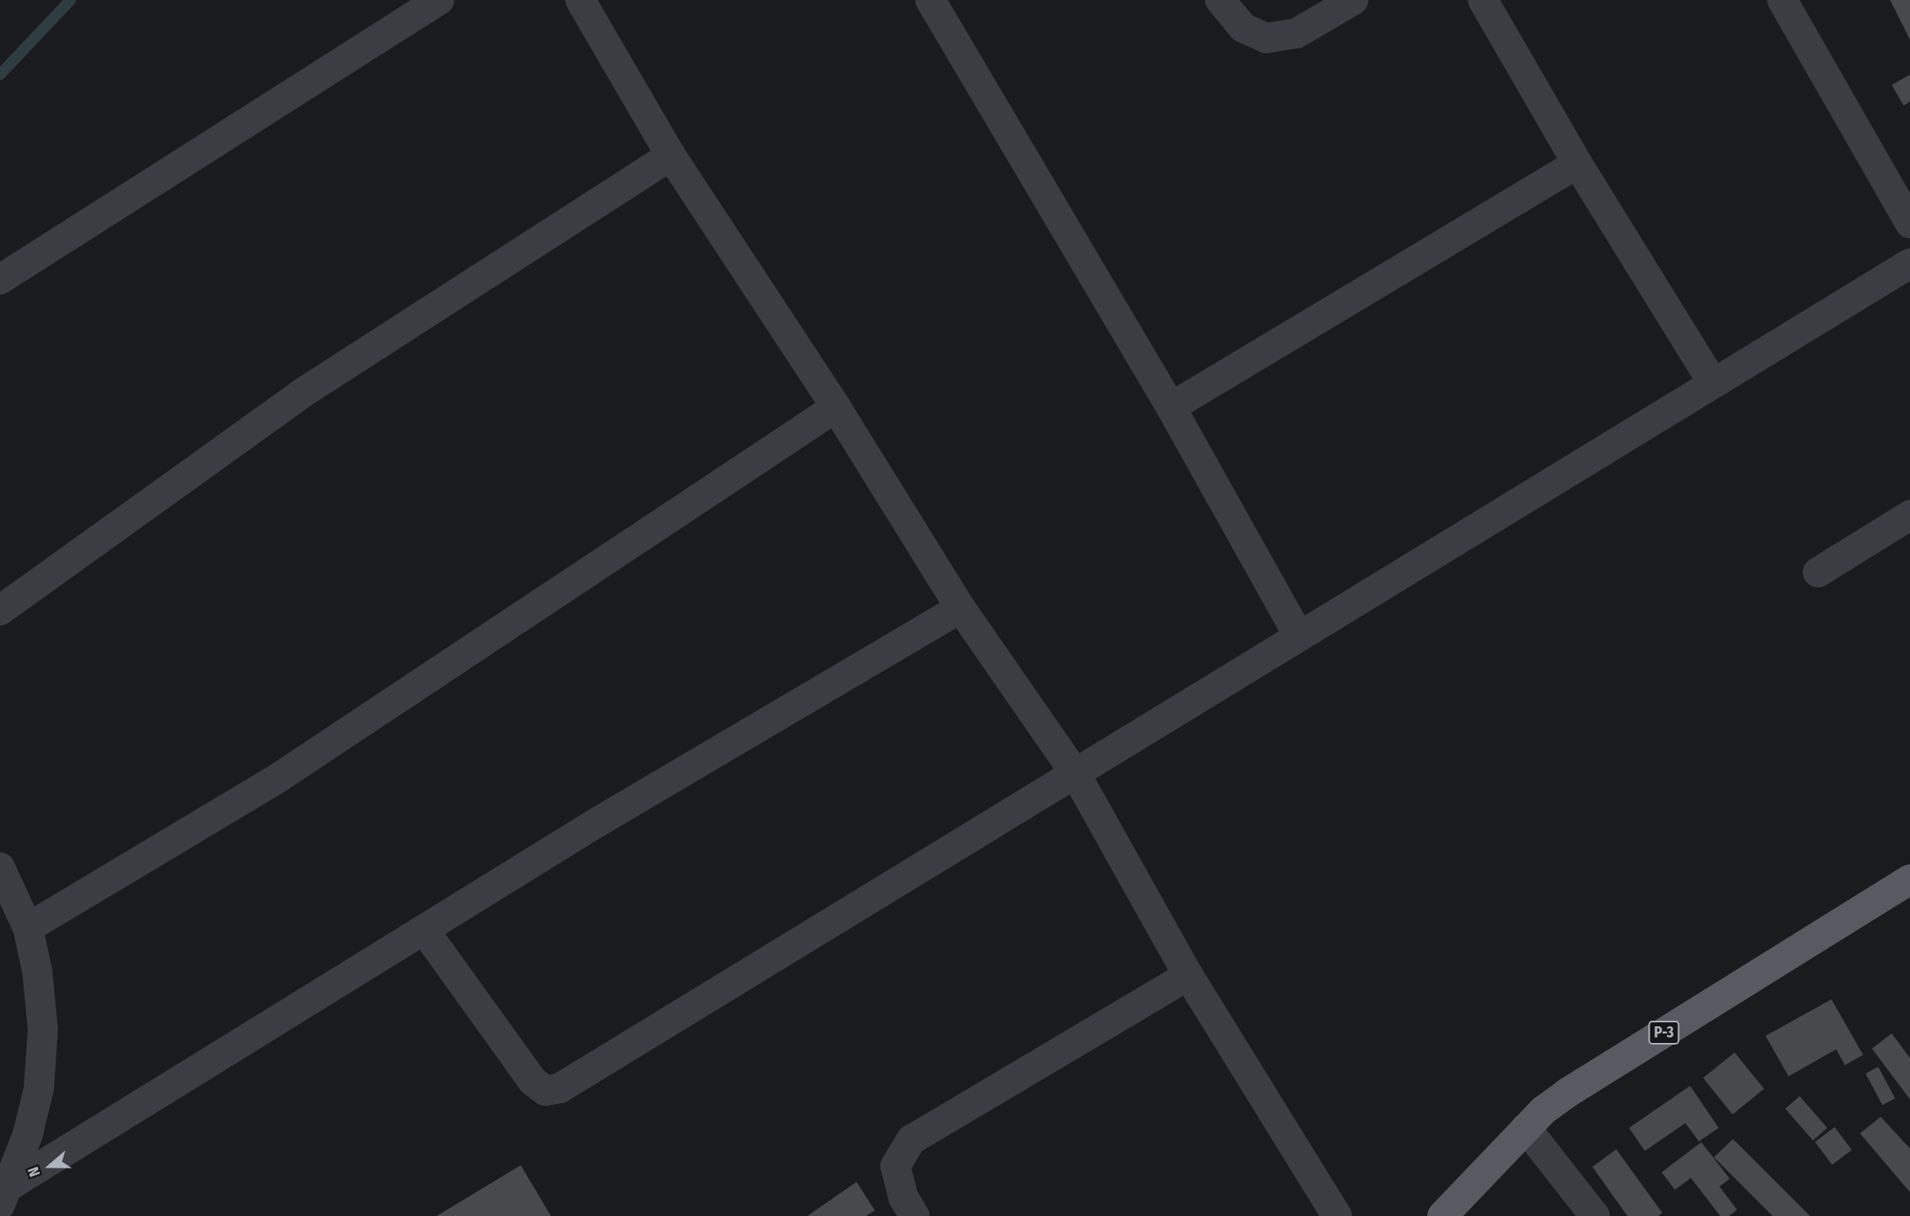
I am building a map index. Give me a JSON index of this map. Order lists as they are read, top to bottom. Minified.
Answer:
{"streets":{"main road":["P-3"]},"north":"left"}
